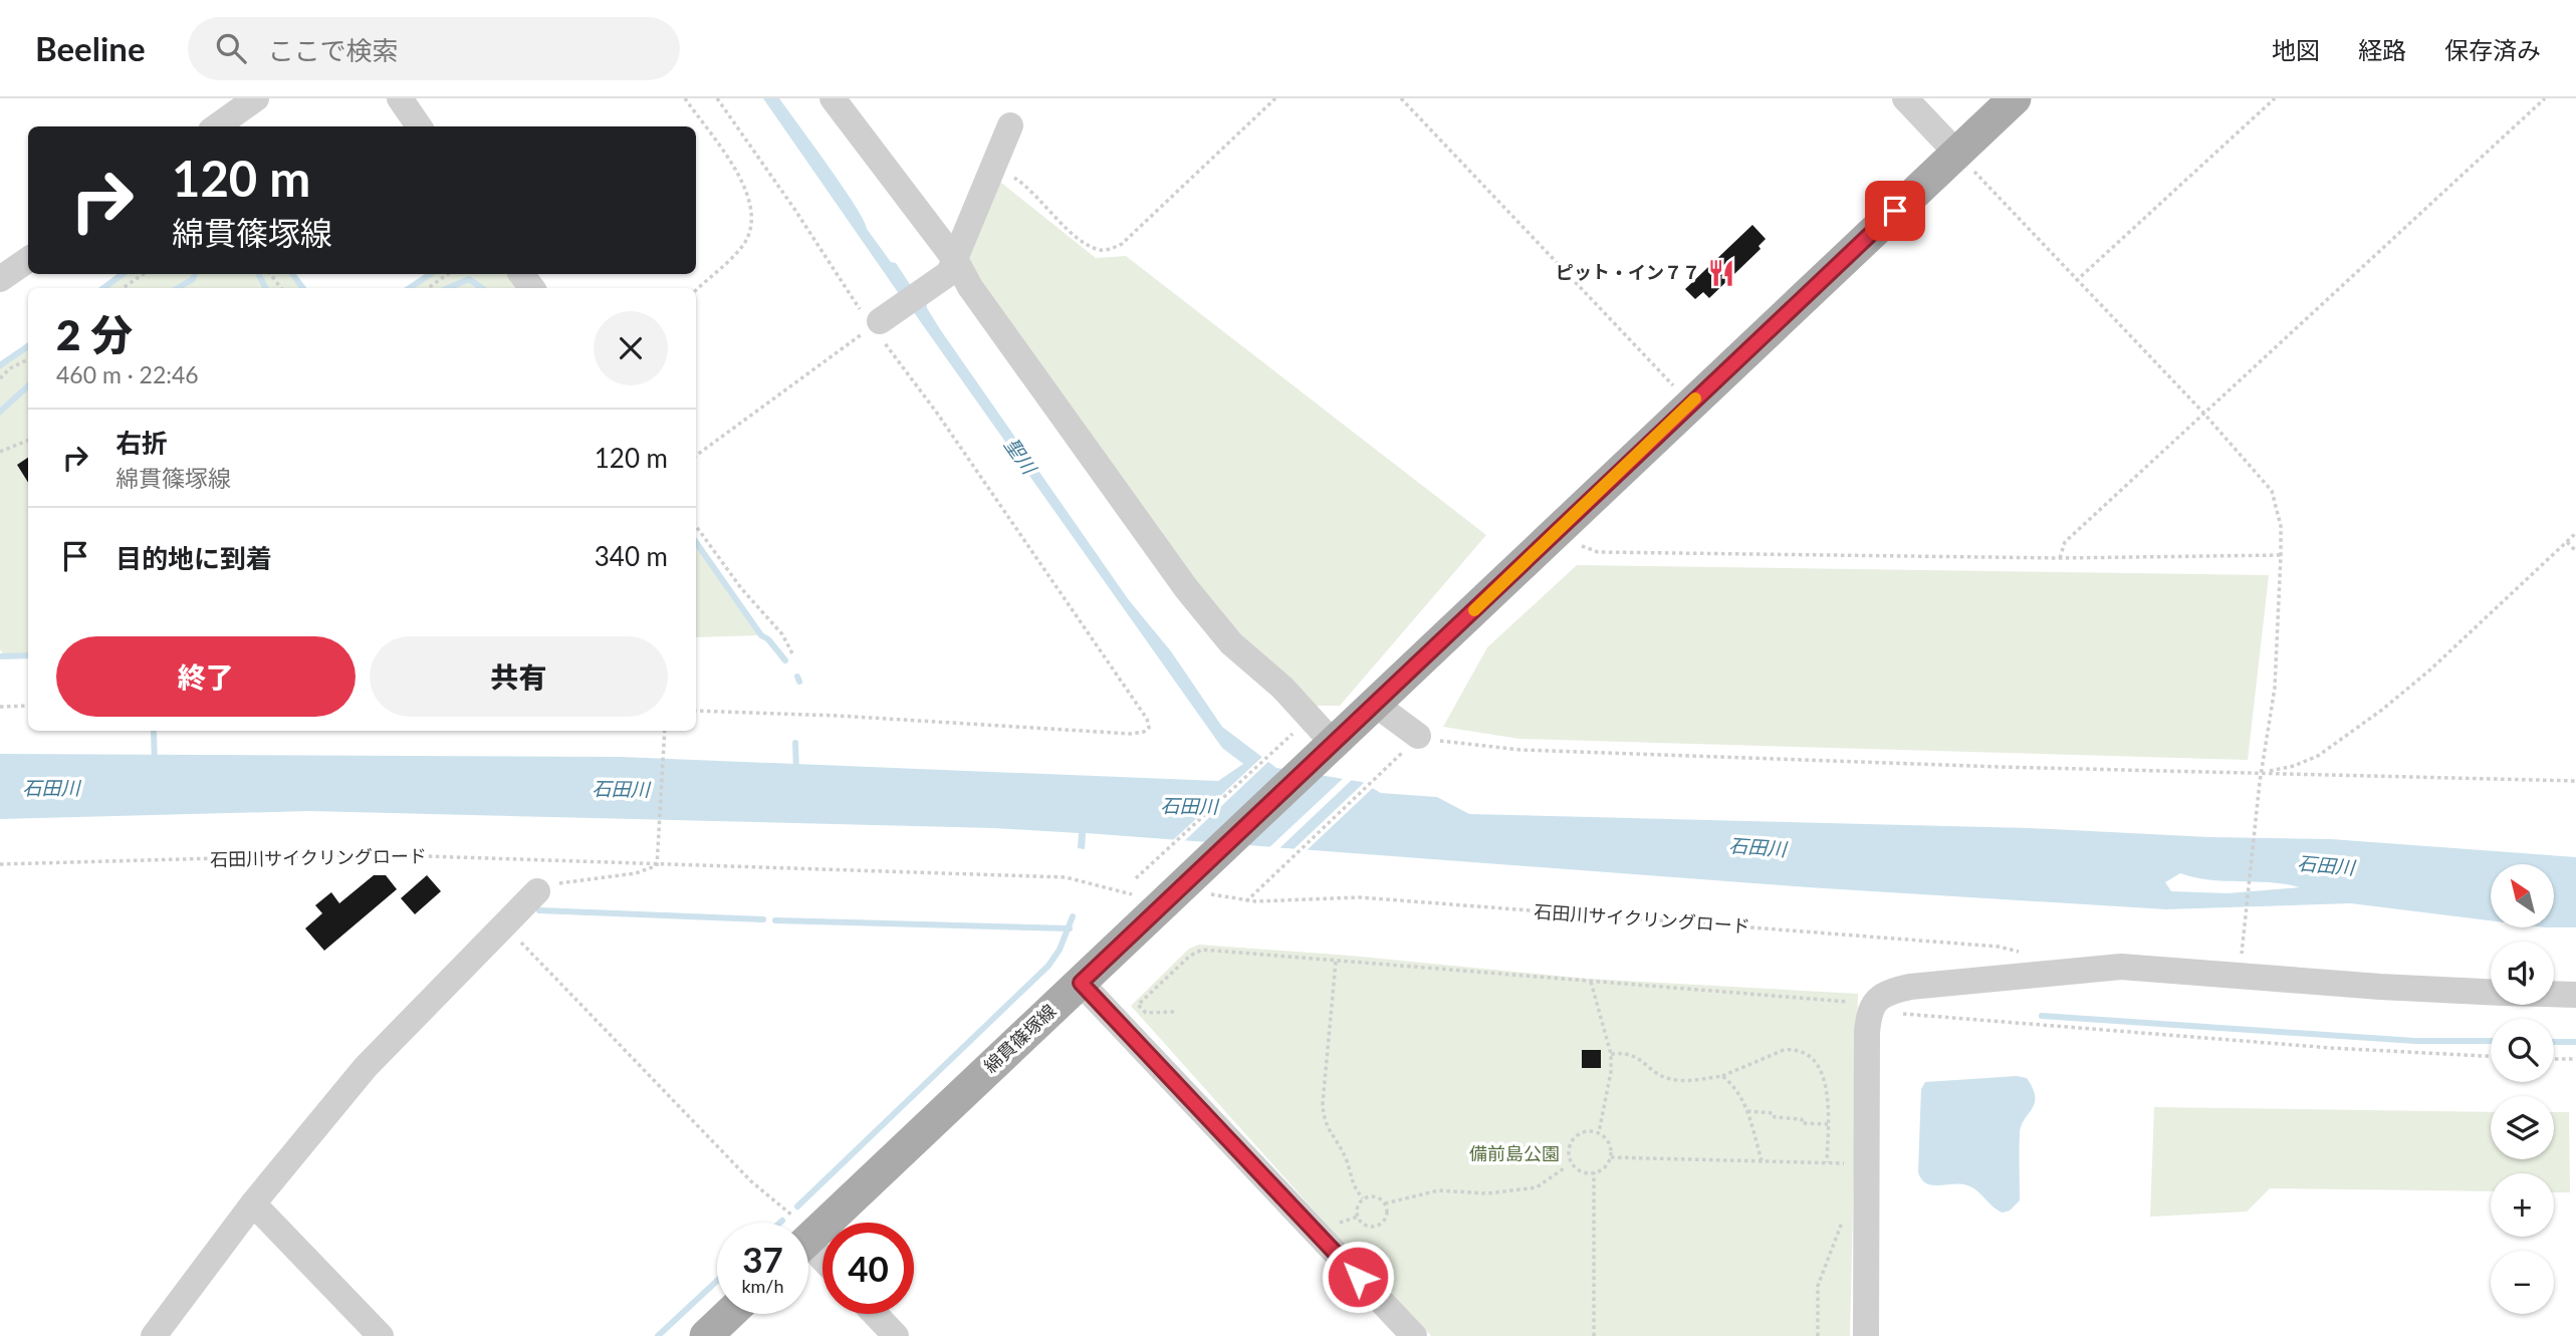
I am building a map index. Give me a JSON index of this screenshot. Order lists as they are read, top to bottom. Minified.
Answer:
{"streets":{"main road":["綿貫篠塚線"],"path":["石田川サイクリングロード"]},"crossings":[["石田川サイクリングロード","綿貫篠塚線"]],"water":["聖川","石田川"],"parks":["備前島公園"],"places":{"restaurant":["ピット・イン７７"]},"north":"top left","page":{"header":"Beeline","search":"ここで検索","nav":["地図","経路","保存済み"],"turn":["120 m","綿貫篠塚線"],"heading":["2 分","460 m · 22:46"],"list":[{"name":"右折","note":"綿貫篠塚線","value":"120 m"},{"name":"目的地に到着","value":"340 m"}],"buttons":["終了","共有"],"map_buttons":["+","−"],"speed":"37 km/h","limit":"40"}}
